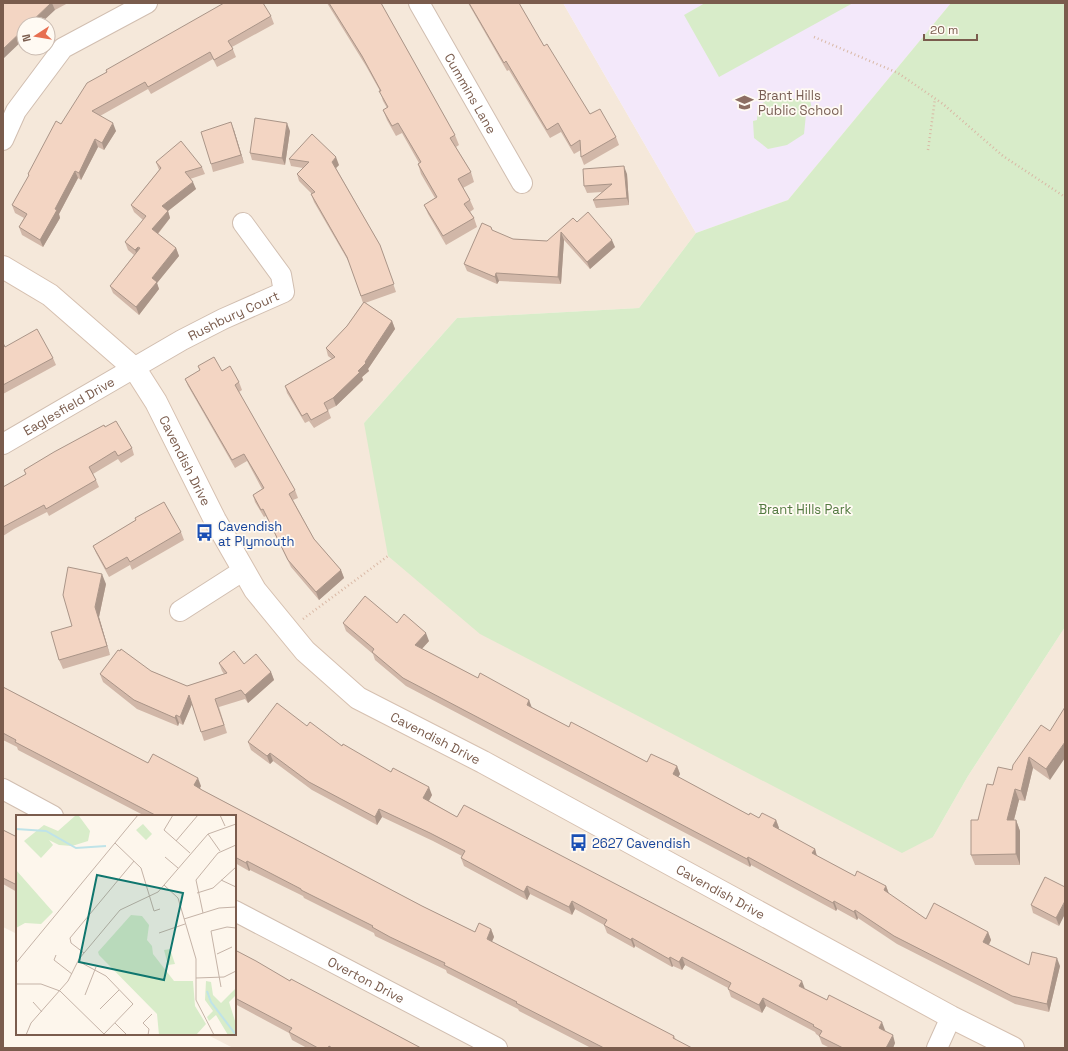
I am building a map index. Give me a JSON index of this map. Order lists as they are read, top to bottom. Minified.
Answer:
{"streets":{"street":["Cummins Lane","Rushbury Court","Eaglesfield Drive","Cavendish Drive","Overton Drive"]},"crossings":[["Rushbury Court","Eaglesfield Drive"],["Rushbury Court","Cavendish Drive"],["Eaglesfield Drive","Cavendish Drive"]],"parks":["Brant Hills Park"],"places":{"school or university":["Brant Hills Public School"],"bus stop":["Cavendish at Plymouth","2627 Cavendish"]},"scale_bar":"20 m","north":"left"}
